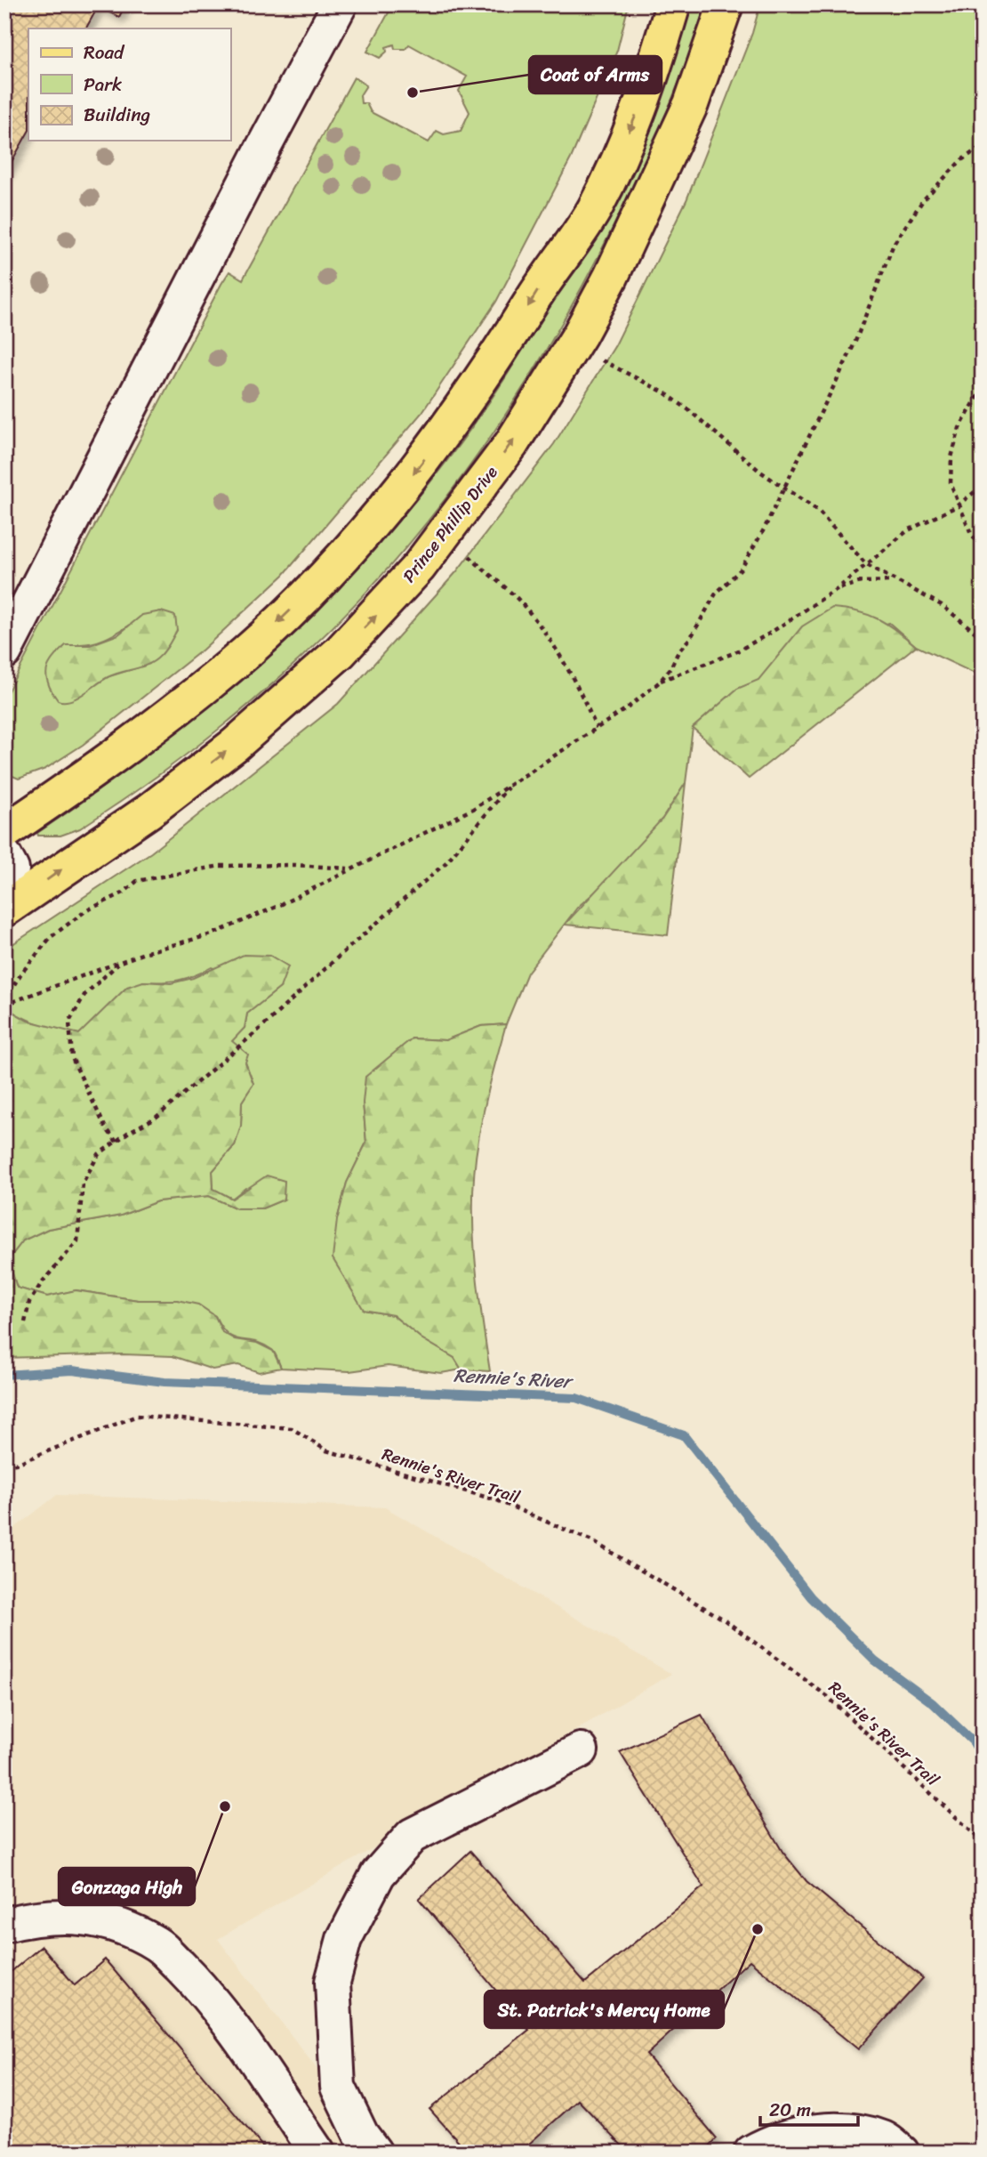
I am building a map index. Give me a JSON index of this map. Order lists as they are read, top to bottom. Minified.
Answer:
{"streets":{"main road":["Prince Phillip Drive"],"path":["Rennie's River Trail"]},"water":["Rennie's River"],"places":["Coat of Arms","Gonzaga High","St. Patrick's Mercy Home"],"legend":["Road","Park","Building"],"scale_bar":"20 m"}
